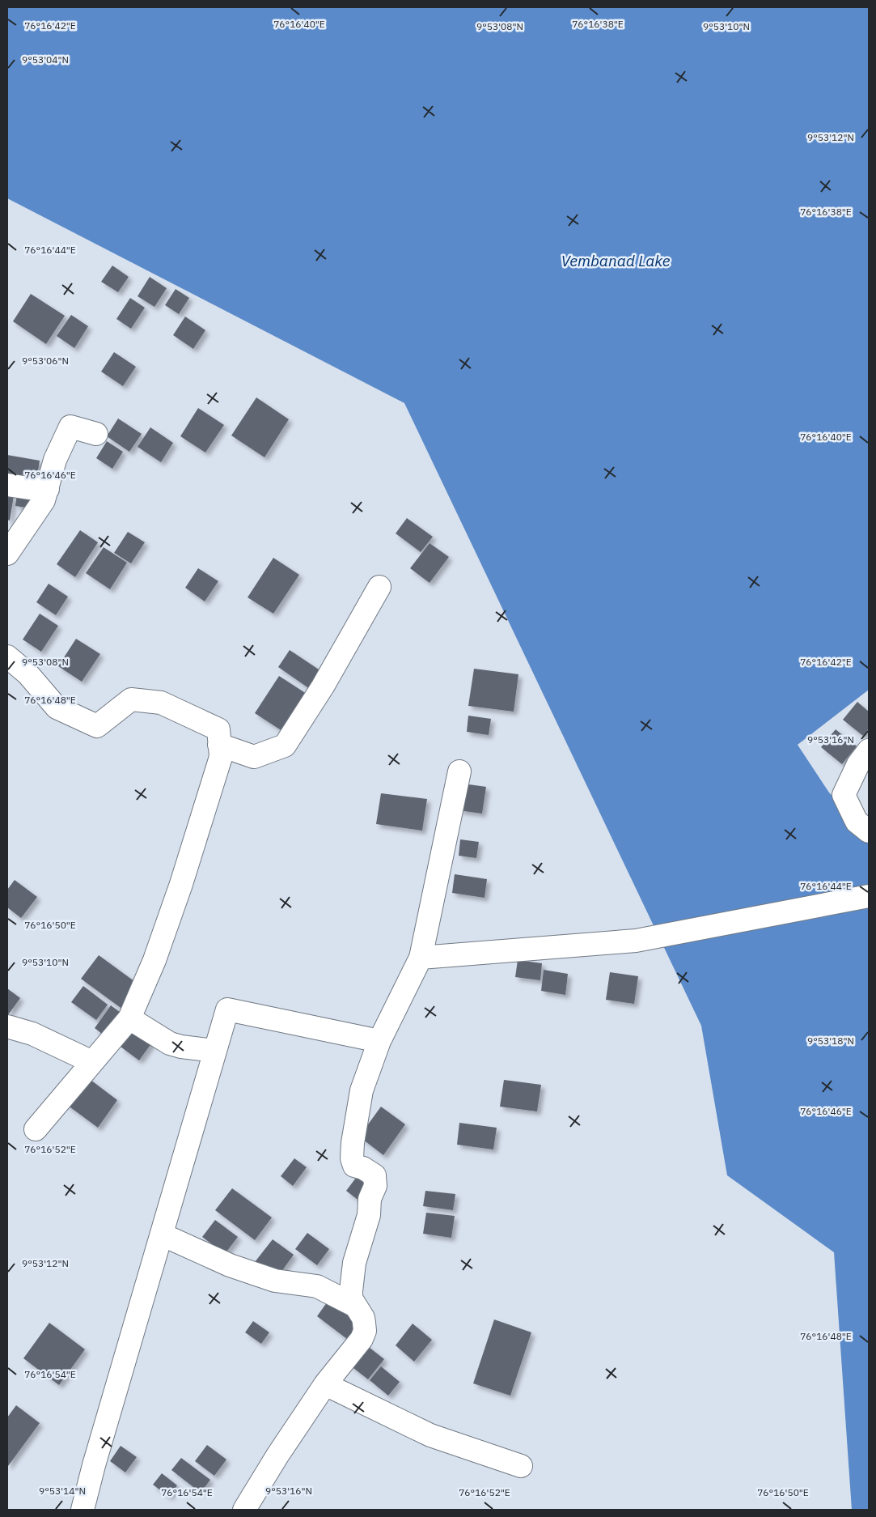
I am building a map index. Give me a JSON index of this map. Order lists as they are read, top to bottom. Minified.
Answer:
{"water":["Vembanad Lake"],"coordinates":["76°16'40\"E","76°16'38\"E","76°16'42\"E","9°53'08\"N","9°53'10\"N","9°53'04\"N","9°53'12\"N","76°16'44\"E","9°53'06\"N","76°16'46\"E","76°16'48\"E","9°53'16\"N","76°16'50\"E","9°53'18\"N","76°16'52\"E","76°16'54\"E","9°53'14\"N"]}
